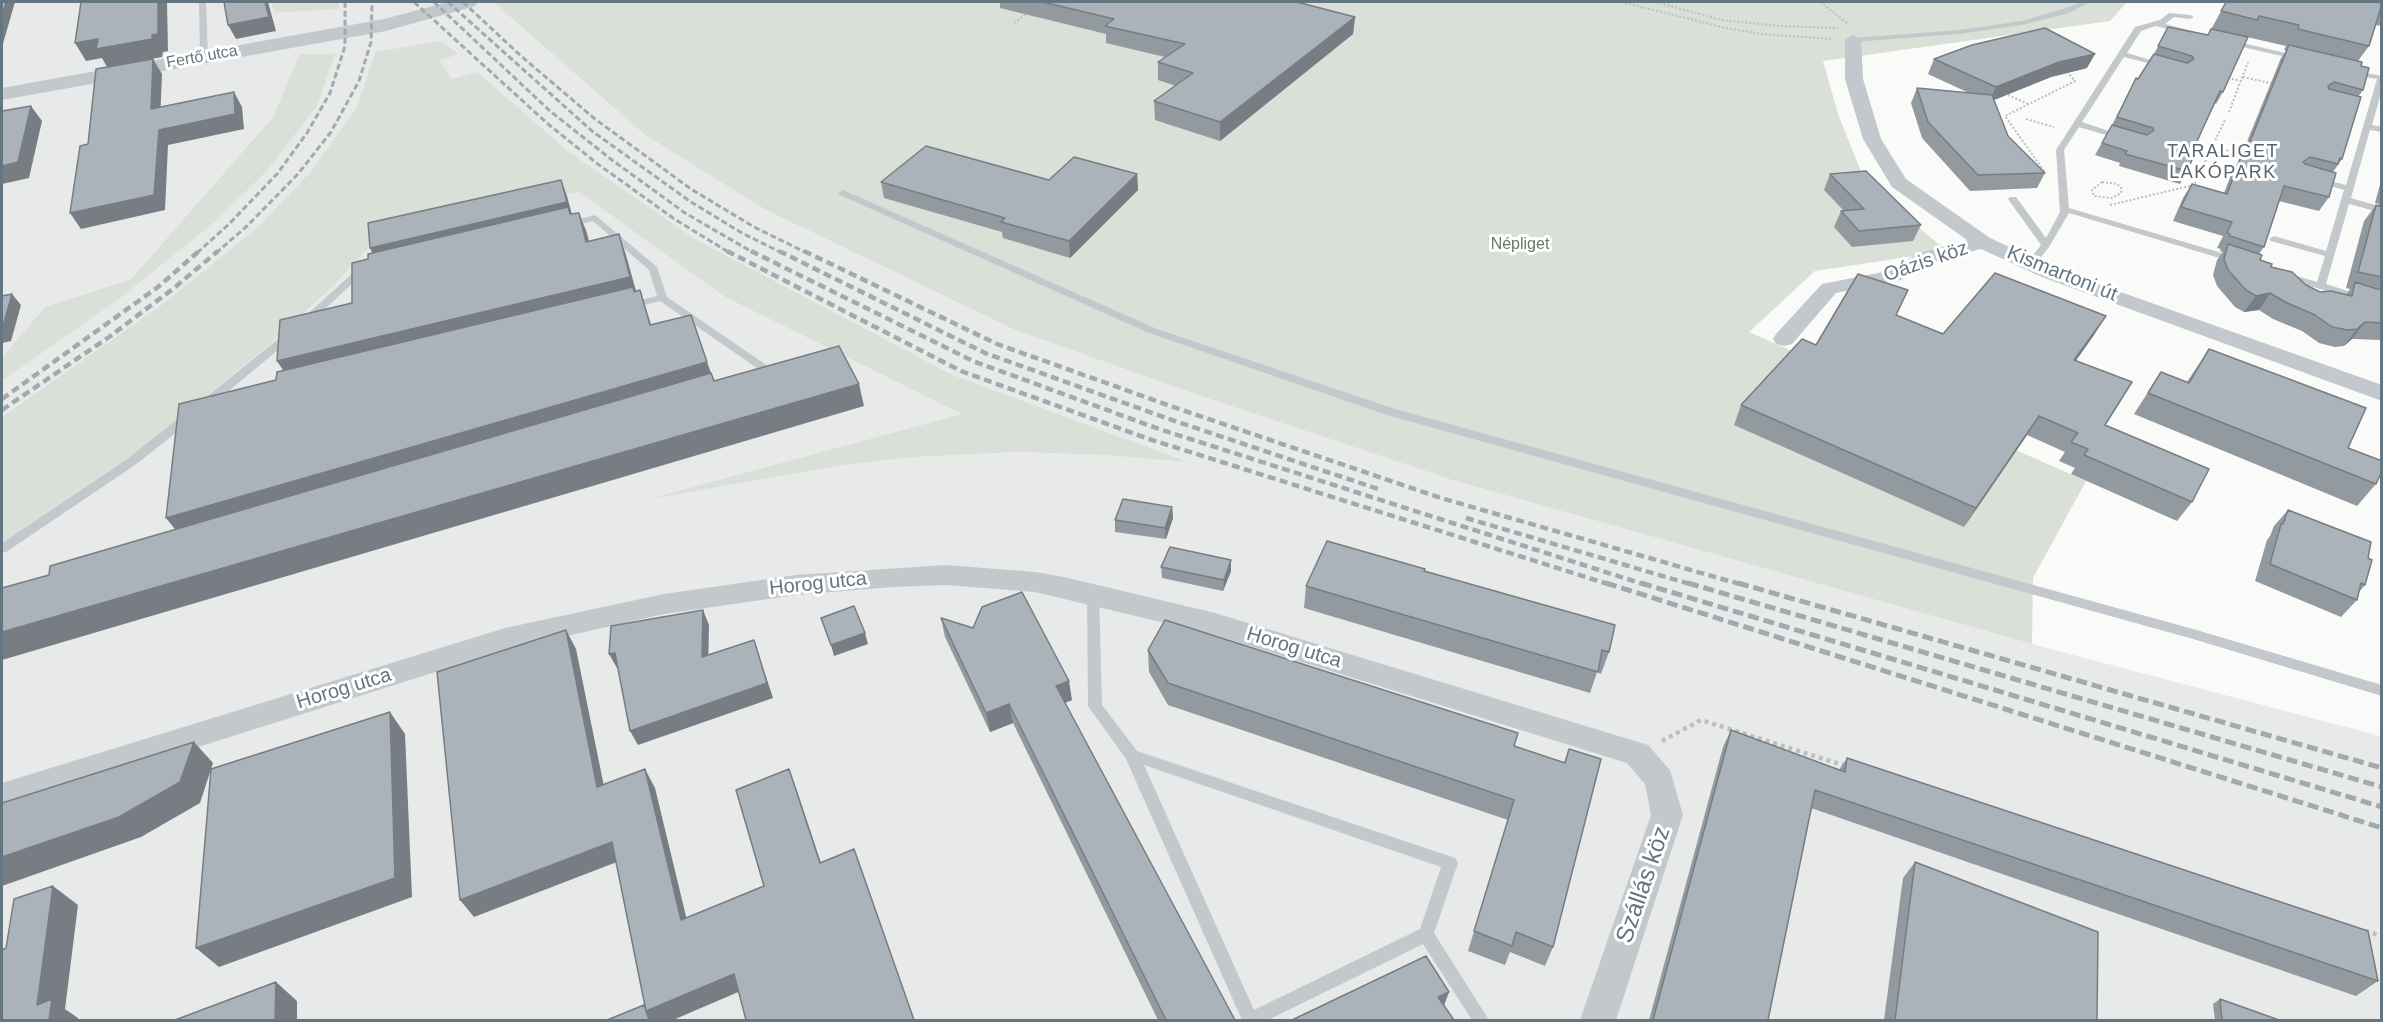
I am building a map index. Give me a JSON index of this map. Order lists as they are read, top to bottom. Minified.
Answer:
{"streets":{"street":["Fertő utca","Oázis köz","Kismartoni út","Horog utca","Szállás köz"]},"crossings":[["Oázis köz","Kismartoni út"],["Horog utca","Szállás köz"]],"districts":["TARALIGET LAKÓPARK"],"parks":["Népliget"]}
